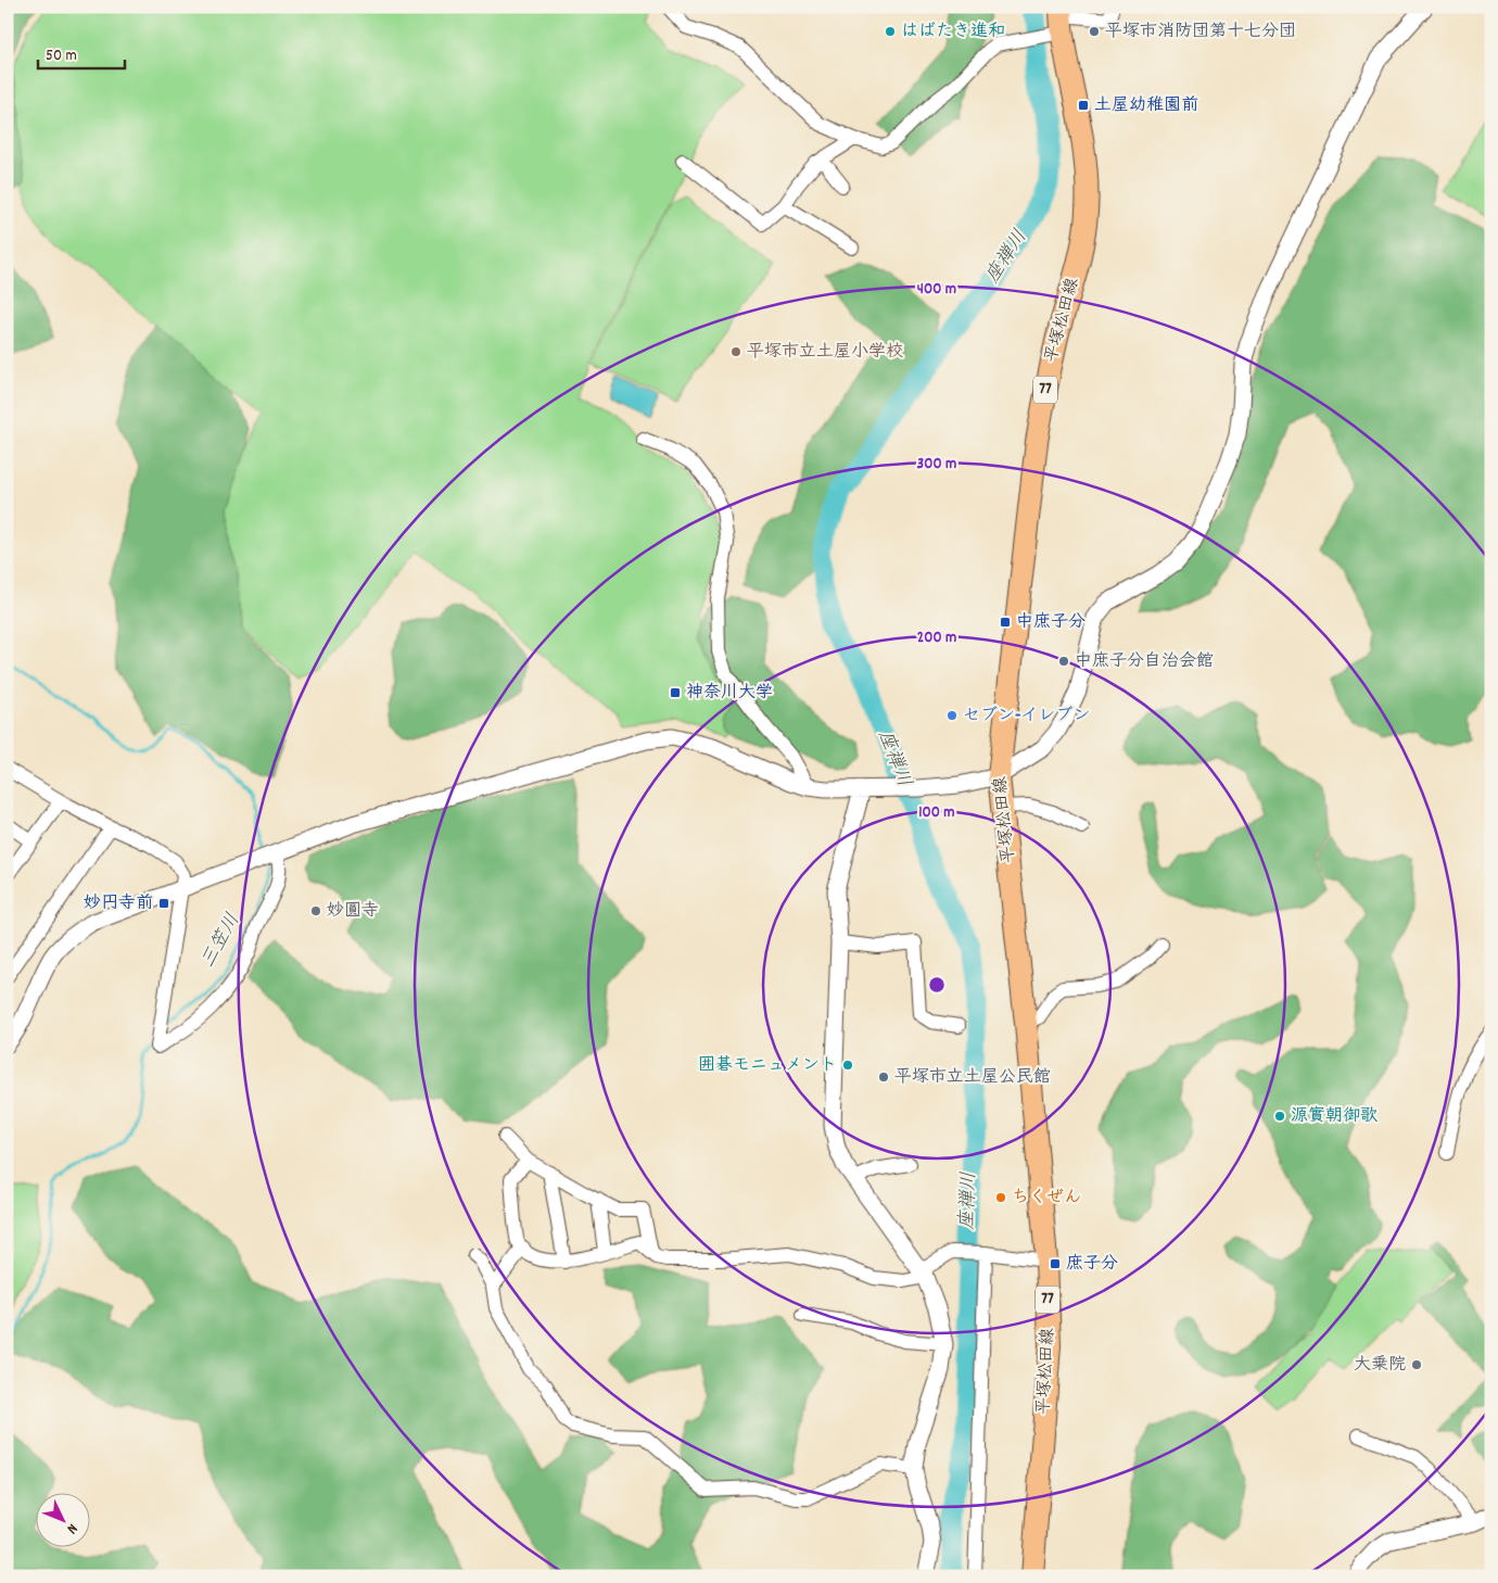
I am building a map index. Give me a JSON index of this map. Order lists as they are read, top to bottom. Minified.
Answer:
{"streets":{"main road":["平塚松田線","77"]},"water":["座禅川","三笠川"],"places":{"other":["はばたき進和","平塚市消防団第十七分団","平塚市立土屋小学校","中庶子分自治会館","セブン-イレブン","妙圓寺","囲碁モニュメント","平塚市立土屋公民館","源實朝御歌","ちくぜん","大乗院"],"transit":["土屋幼稚園前","中庶子分","神奈川大学","妙円寺前","庶子分"]},"scale_bar":"50 m","north":"bottom right","rings":["400 m","300 m","200 m","100 m"]}
